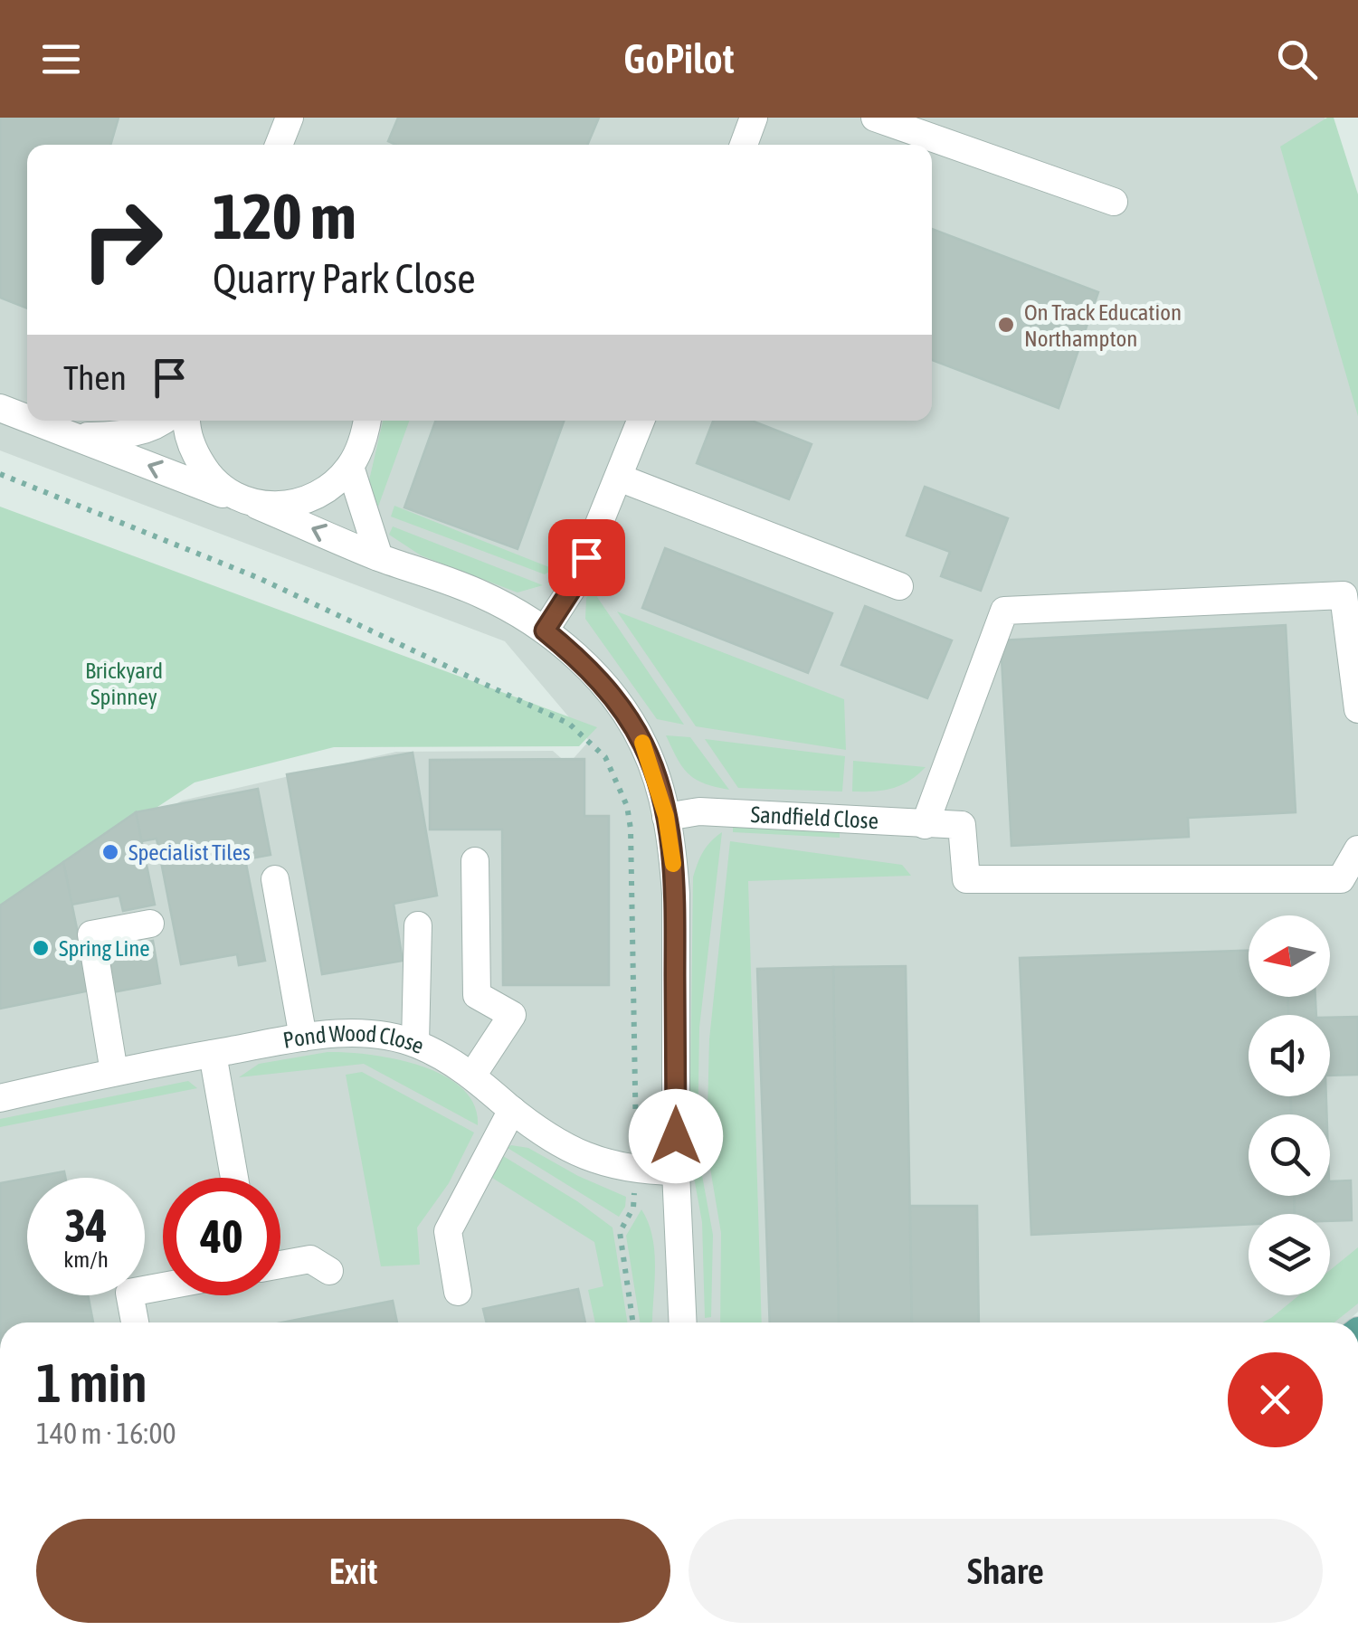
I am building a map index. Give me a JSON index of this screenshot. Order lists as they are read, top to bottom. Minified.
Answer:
{"streets":{"street":["Sandfield Close","Pond Wood Close"]},"parks":["Brickyard Spinney"],"places":["On Track Education Northampton","Specialist Tiles","Spring Line"],"north":"left","page":{"header":"GoPilot","turn":["120 m","Quarry Park Close"],"then":"Then","speed":"34 km/h","limit":"40","heading":["1 min","140 m · 16:00"],"buttons":["Exit","Share"]}}
